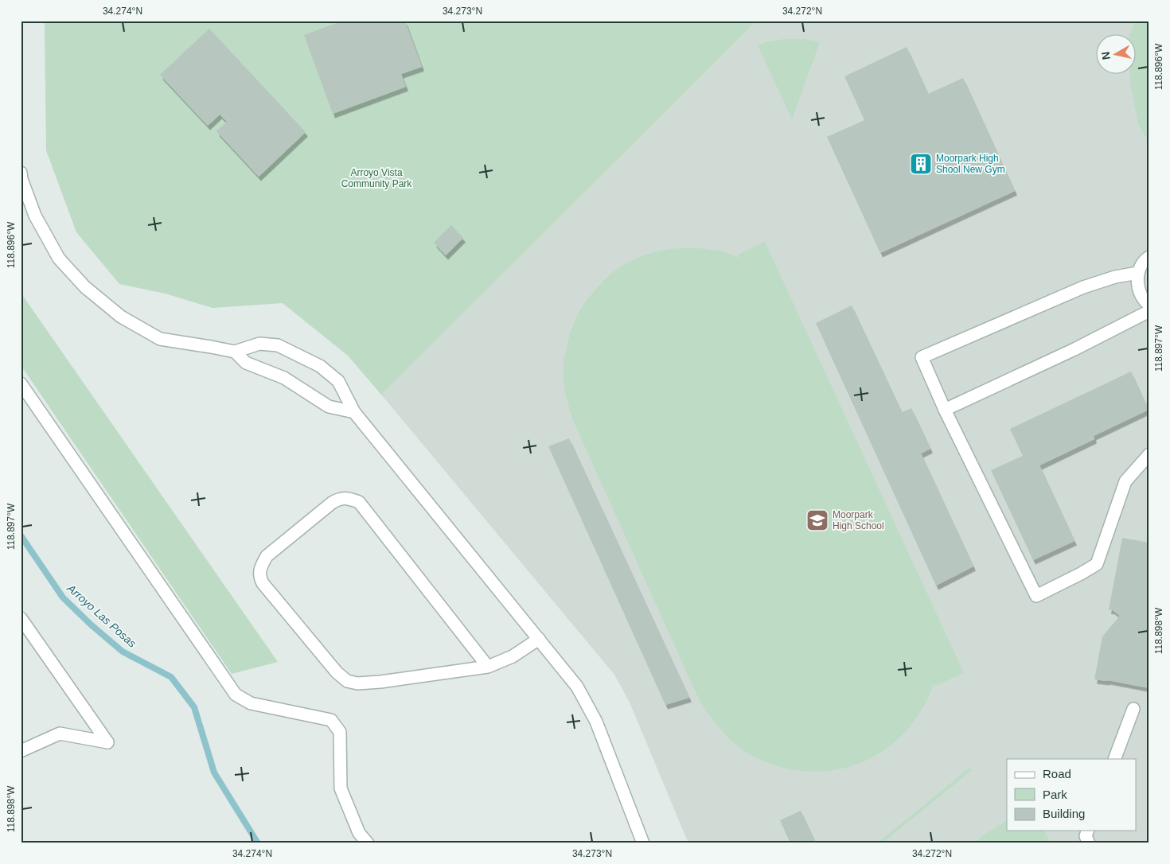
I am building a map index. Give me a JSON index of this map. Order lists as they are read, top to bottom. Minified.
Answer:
{"water":["Arroyo Las Posas"],"parks":["Arroyo Vista Community Park"],"places":{"building":["Moorpark High Shool New Gym"],"school or university":["Moorpark High School"]},"legend":["Road","Park","Building"],"north":"left","coordinates":["34.274°N","34.273°N","34.272°N","118.896°W","118.897°W","118.898°W"]}
